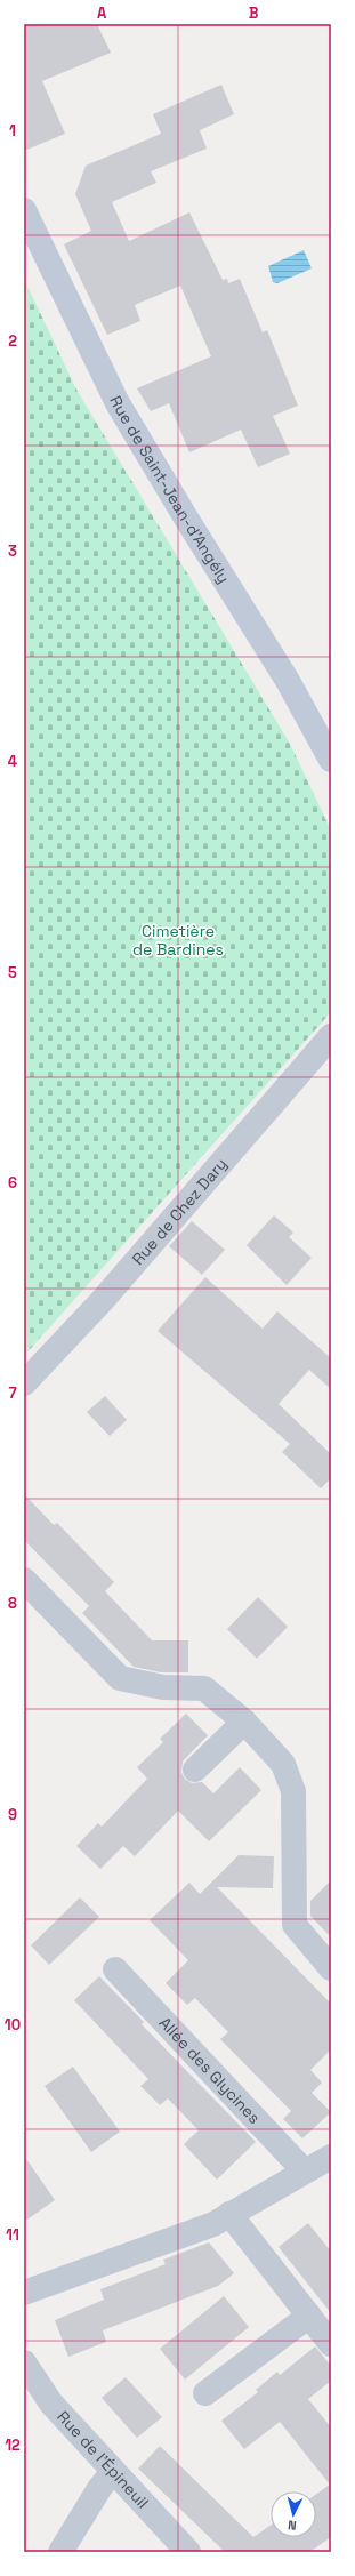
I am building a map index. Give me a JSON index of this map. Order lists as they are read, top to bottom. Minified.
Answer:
{"streets":{"main road":["Rue de Saint-Jean-d'Angély"],"street":["Rue de Chez Dary","Allée des Glycines","Rue de l'Épineuil"]},"parks":["Cimetière de Bardines"],"north":"bottom","grid":{"columns":["A","B"],"rows":["1","2","3","4","5","6","7","8","9","10","11","12"]}}
